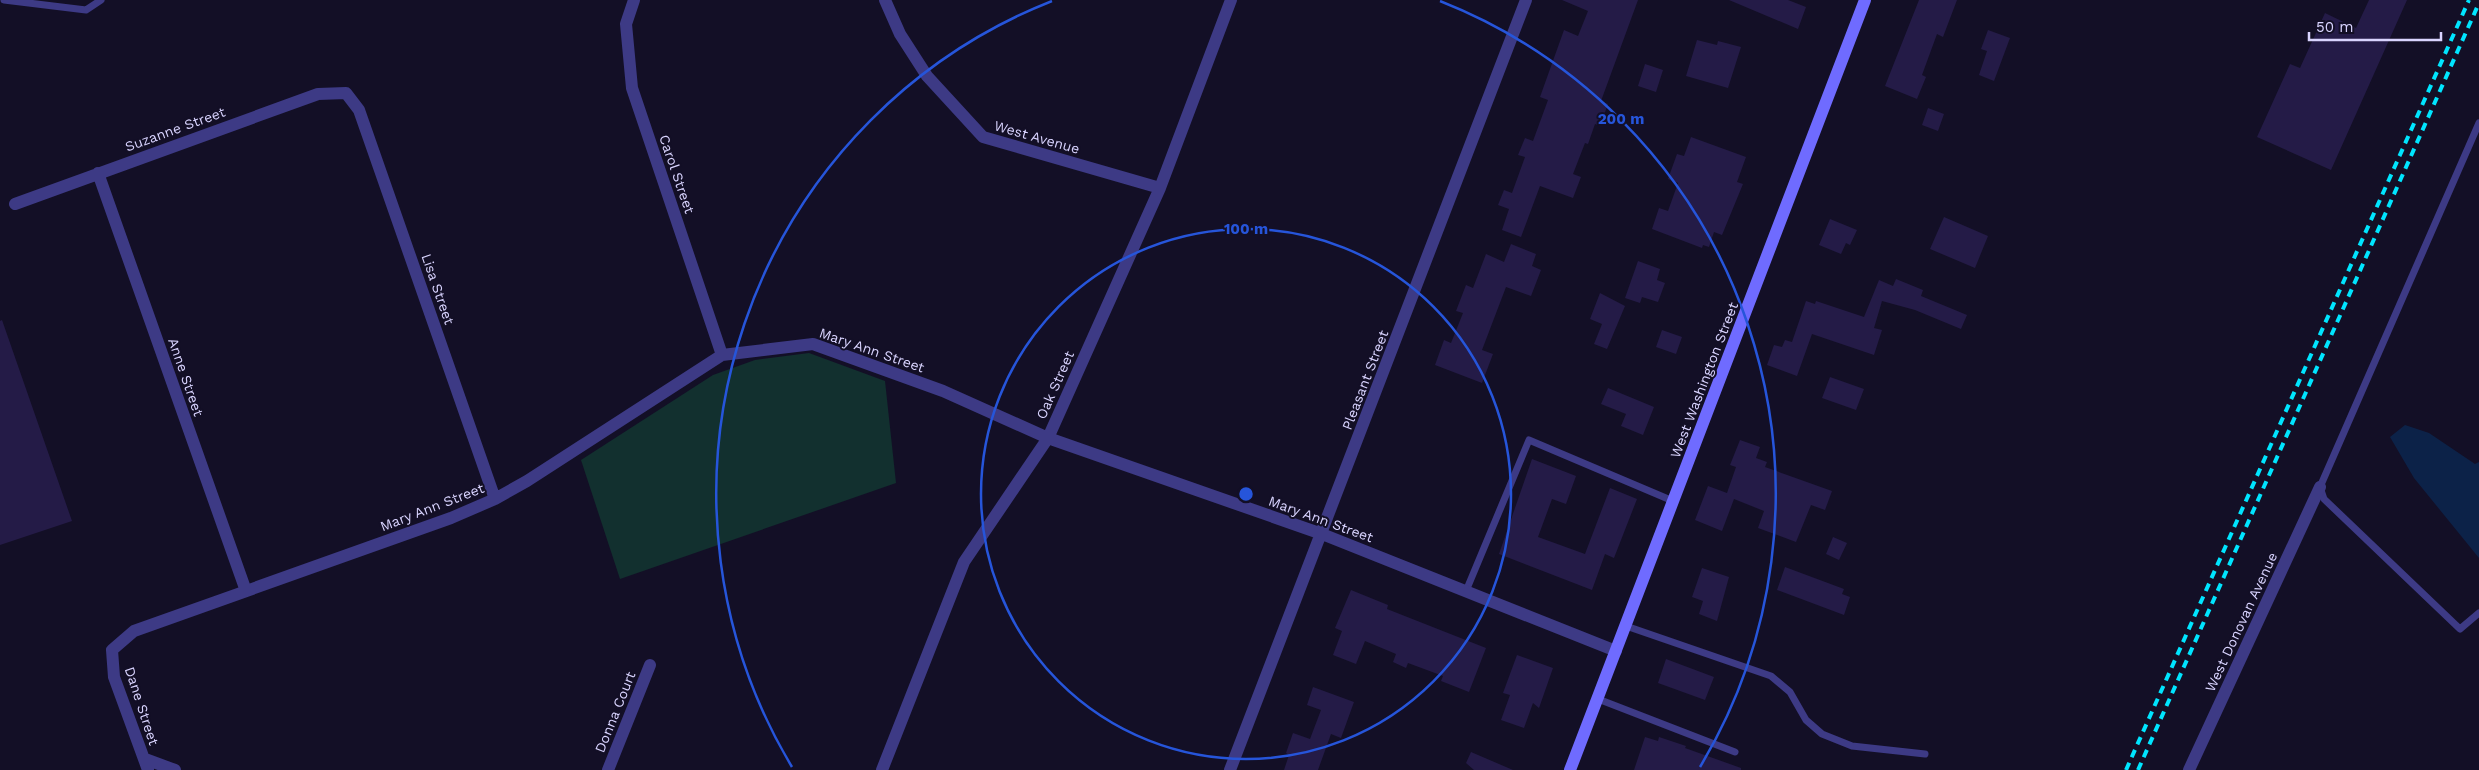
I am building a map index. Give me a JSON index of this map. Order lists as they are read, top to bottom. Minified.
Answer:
{"streets":{"main road":["West Washington Street"],"street":["Suzanne Street","West Avenue","Carol Street","Lisa Street","Mary Ann Street","Anne Street","Pleasant Street","Oak Street","West Donovan Avenue","Dane Street","Donna Court"]},"crossings":[["Suzanne Street","Lisa Street"],["Suzanne Street","Anne Street"],["West Avenue","Oak Street"],["Carol Street","Mary Ann Street"],["Lisa Street","Mary Ann Street"],["Mary Ann Street","Anne Street"],["Mary Ann Street","Pleasant Street"],["Mary Ann Street","West Washington Street"],["Mary Ann Street","Oak Street"],["Mary Ann Street","Dane Street"]],"scale_bar":"50 m","rings":["200 m","100 m"]}
